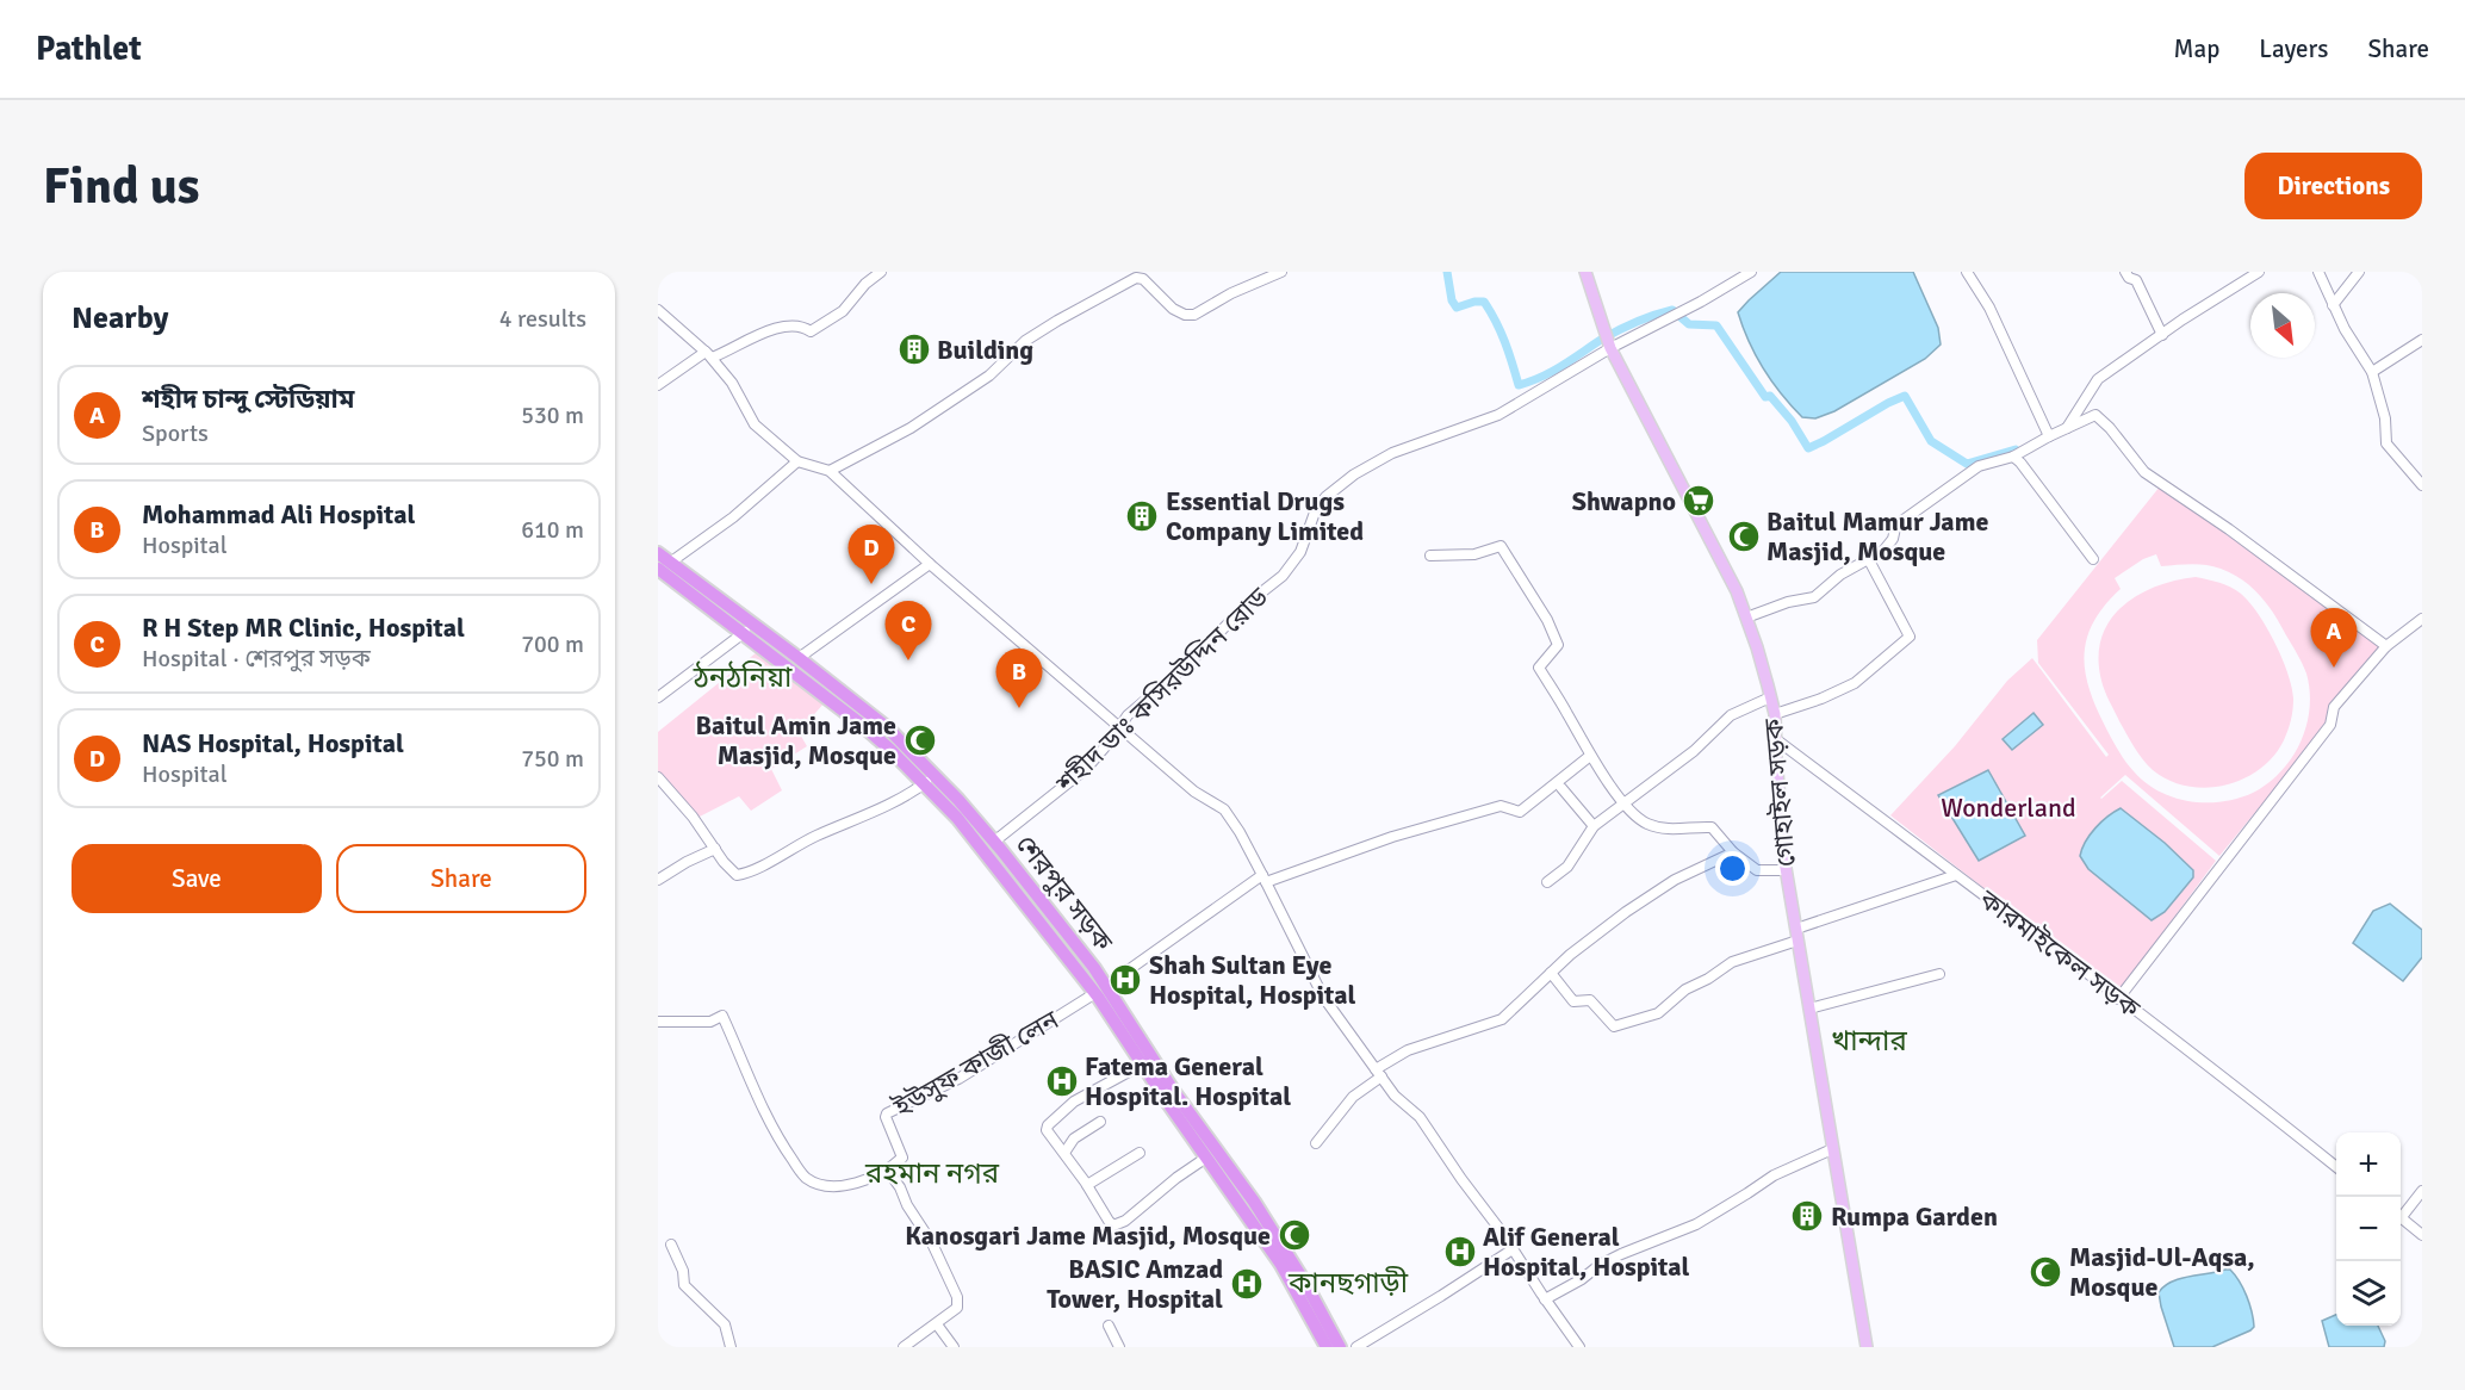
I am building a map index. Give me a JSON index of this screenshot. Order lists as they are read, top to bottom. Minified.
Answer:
{"streets":{"highway":["শেরপুর সড়ক"],"main road":["গোহাইল সড়ক"],"street":["শহীদ ডাঃ কসিরউদ্দিন রোড","কারমাইকেল সড়ক","ইউসুফ কাজী লেন"]},"crossings":[["শহীদ ডাঃ কসিরউদ্দিন রোড","গোহাইল সড়ক"],["শহীদ ডাঃ কসিরউদ্দিন রোড","শেরপুর সড়ক"],["গোহাইল সড়ক","কারমাইকেল সড়ক"],["শেরপুর সড়ক","ইউসুফ কাজী লেন"]],"districts":["ঠনঠনিয়া","খান্দার","রহমান নগর","কানছগাড়ী"],"parks":["Wonderland"],"places":{"building":["Building","Essential Drugs Company Limited","Rumpa Garden"],"supermarket":["Shwapno"],"mosque":["Baitul Mamur Jame Masjid, Mosque","Baitul Amin Jame Masjid, Mosque","Kanosgari Jame Masjid, Mosque","Masjid-Ul-Aqsa, Mosque"],"hospital":["Shah Sultan Eye Hospital, Hospital","Fatema General Hospital. Hospital","Alif General Hospital, Hospital","BASIC Amzad Tower, Hospital"]},"north":"bottom right","page":{"header":"Pathlet","nav":["Map","Layers","Share"],"buttons":["Directions",["Save","Share"]],"title":"Find us","heading":["Nearby","4 results"],"list":[{"mark":"A","name":"শহীদ চান্দু স্টেডিয়াম","note":"Sports","value":"530 m"},{"mark":"B","name":"Mohammad Ali Hospital","note":"Hospital","value":"610 m"},{"mark":"C","name":"R H Step MR Clinic, Hospital","note":"Hospital · শেরপুর সড়ক","value":"700 m"},{"mark":"D","name":"NAS Hospital, Hospital","note":"Hospital","value":"750 m"}],"pins":["D","C","A","B"],"map_buttons":["+","−"]}}
